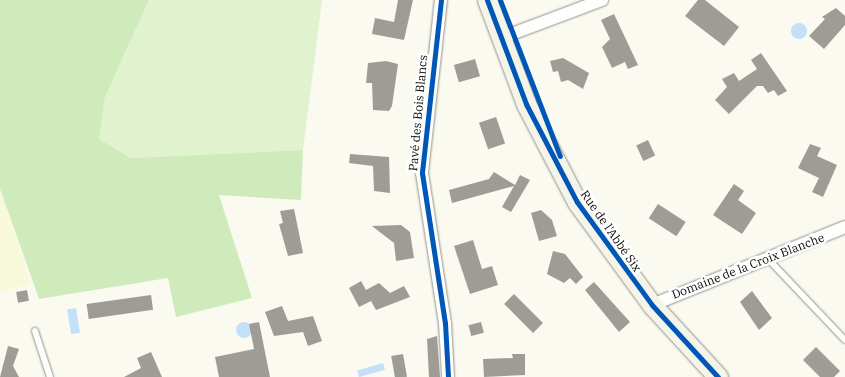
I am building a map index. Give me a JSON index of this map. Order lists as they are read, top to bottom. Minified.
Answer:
{"streets":{"main road":["Rue de l'Abbé Six"],"street":["Pavé des Bois Blancs","Domaine de la Croix Blanche"]},"crossings":[["Rue de l'Abbé Six","Domaine de la Croix Blanche"]]}
